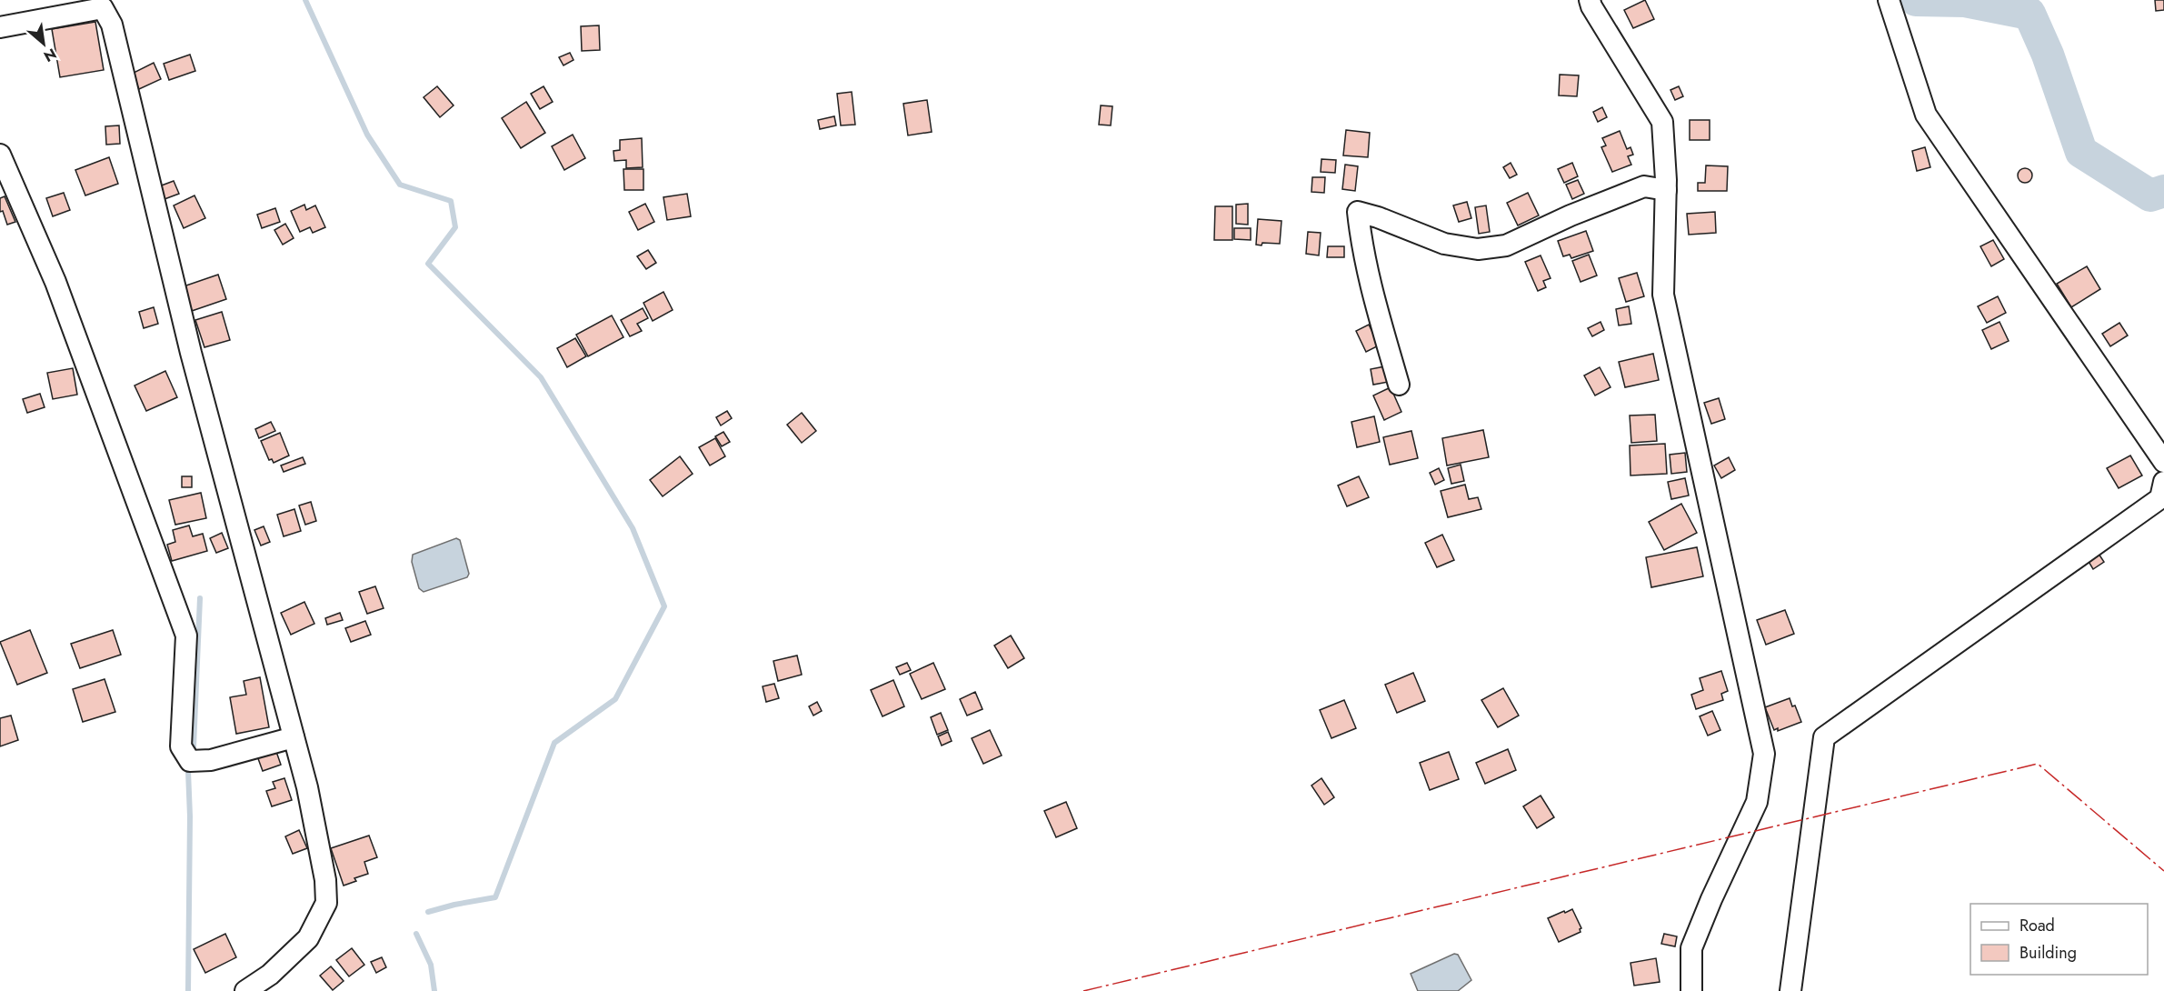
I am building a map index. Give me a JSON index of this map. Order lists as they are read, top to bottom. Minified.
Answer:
{"legend":["Road","Building"],"north":"bottom right"}
